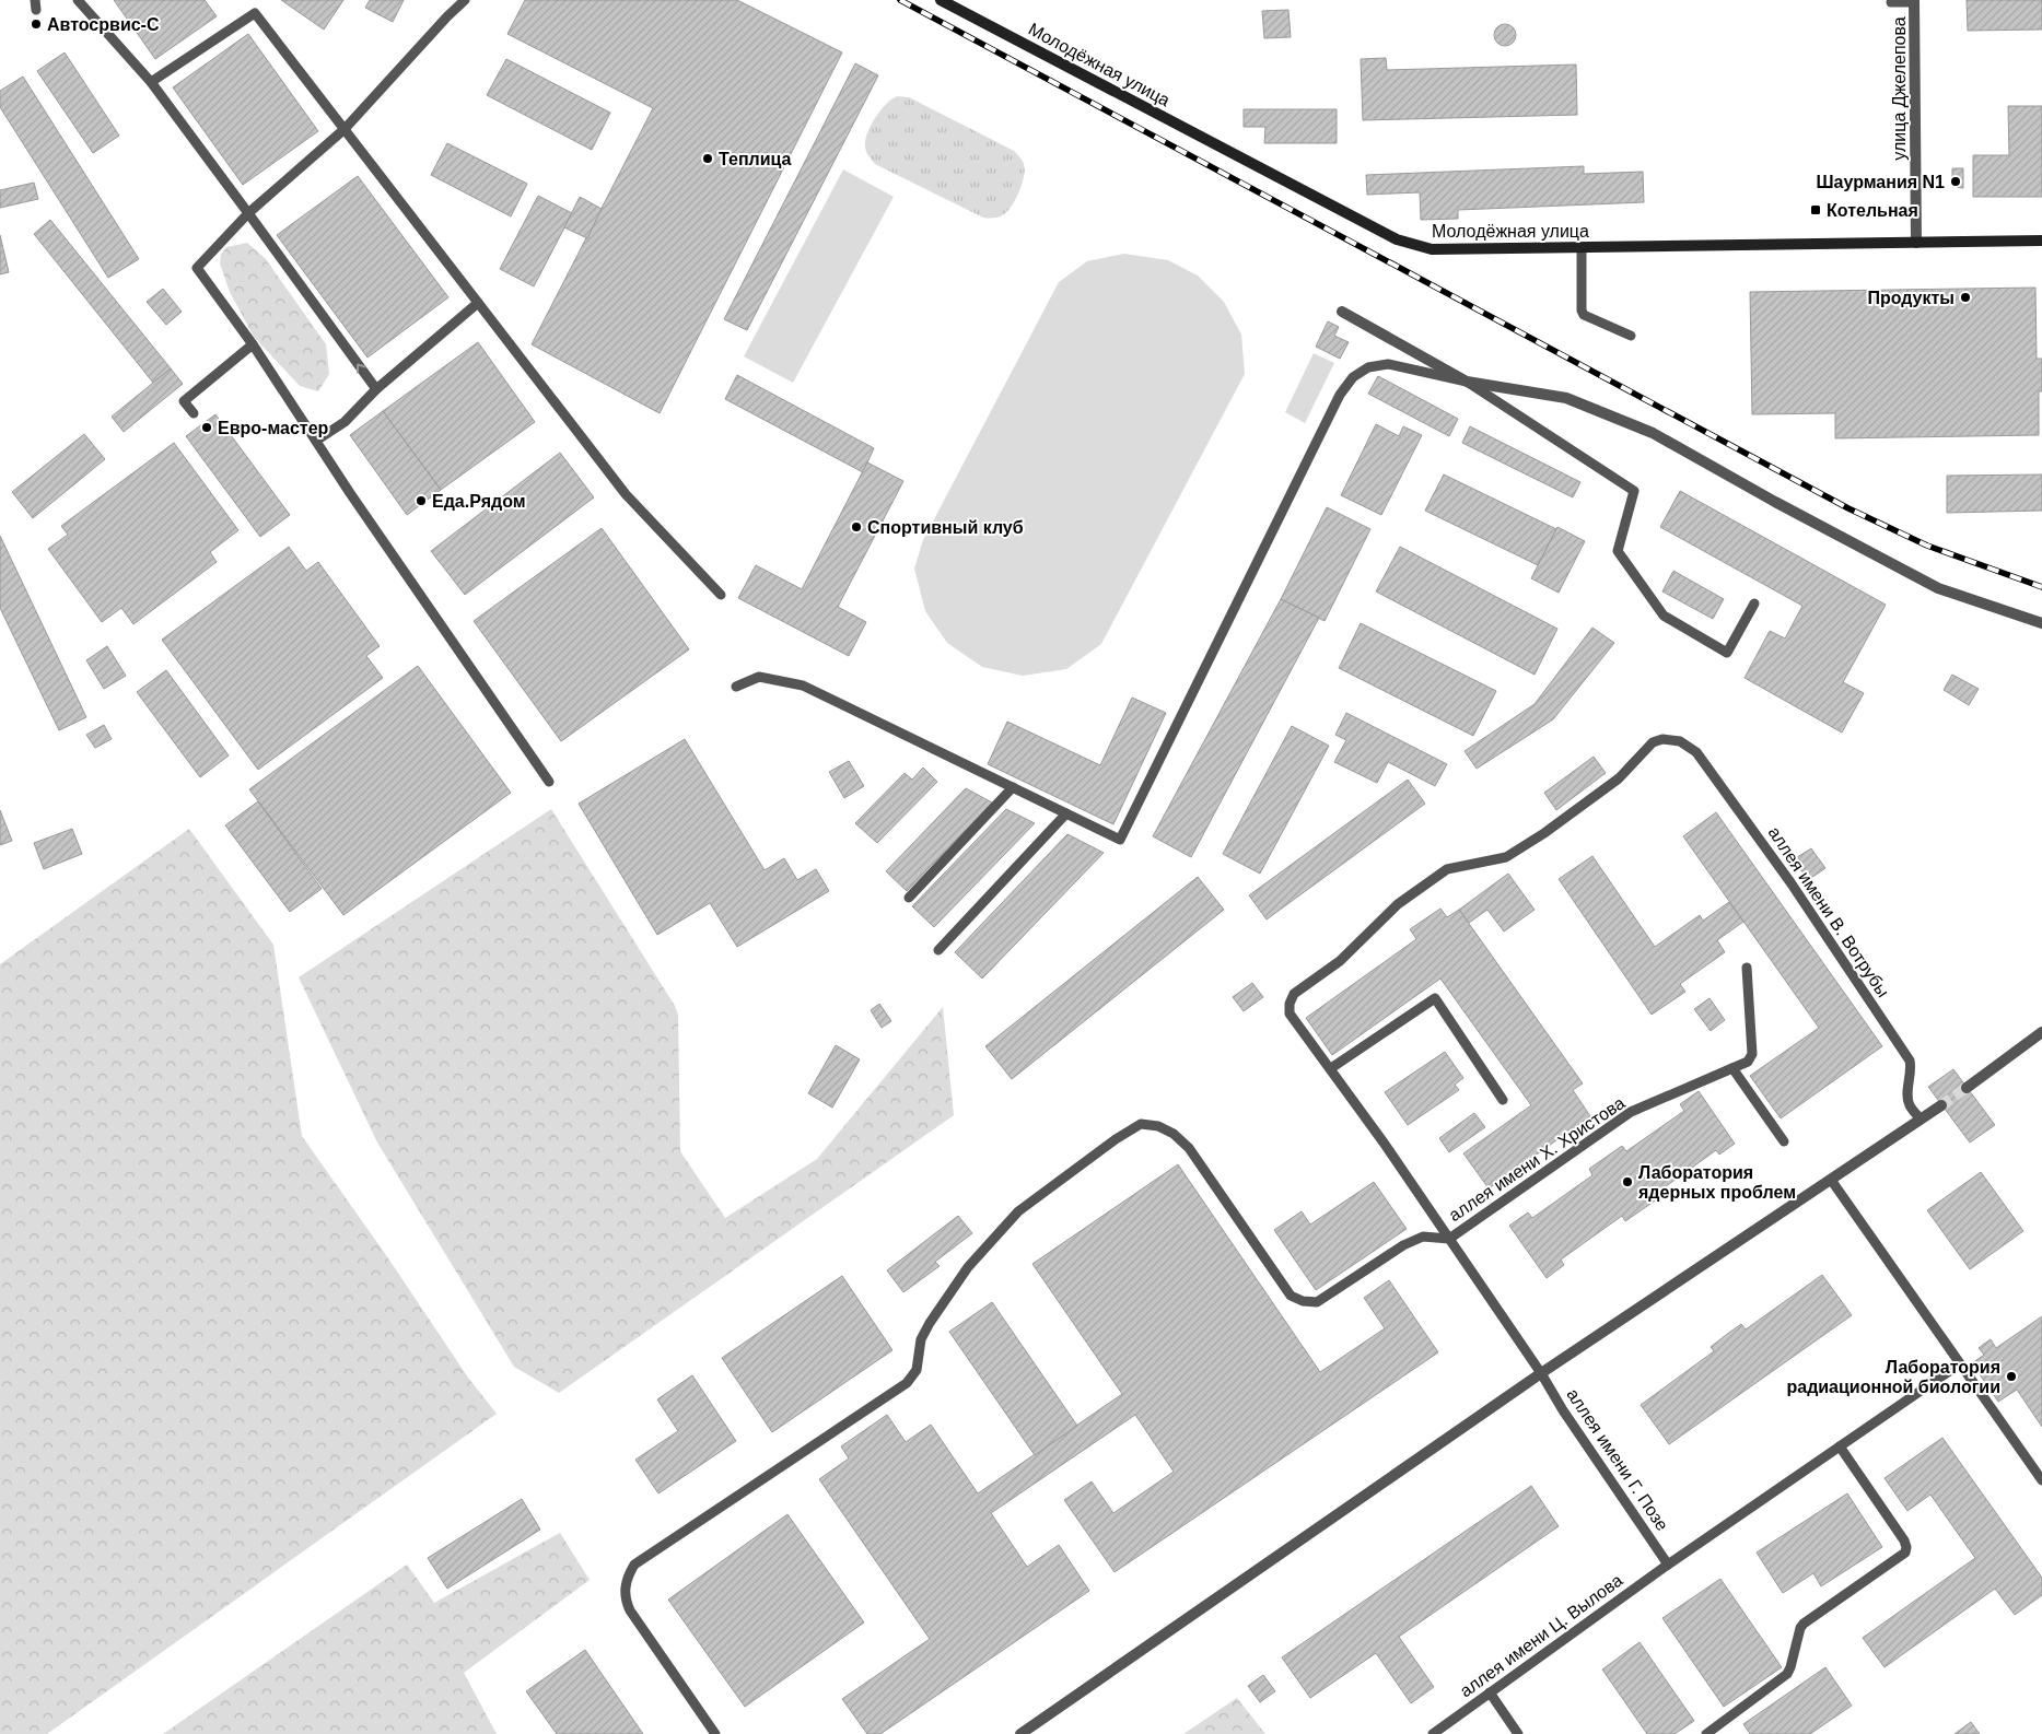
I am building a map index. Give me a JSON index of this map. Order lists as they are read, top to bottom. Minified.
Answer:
{"streets":{"main road":["Молодёжная улица"],"street":["улица Джелепова"],"lane":["аллея имени В. Вотрубы","аллея имени Х. Христова","аллея имени Г. Позе","аллея имени Ц. Вылова"]},"crossings":[["Молодёжная улица","улица Джелепова"],["аллея имени В. Вотрубы","аллея имени Г. Позе"],["аллея имени Х. Христова","аллея имени Г. Позе"],["аллея имени Г. Позе","аллея имени Ц. Вылова"]],"places":{"other":["Автосрвис-С","Теплица","Шаурмания N1","Продукты","Евро-мастер","Еда.Рядом","Спортивный клуб","Лаборатория ядерных проблем","Лаборатория радиационной биологии"],"transit":["Котельная"]}}
